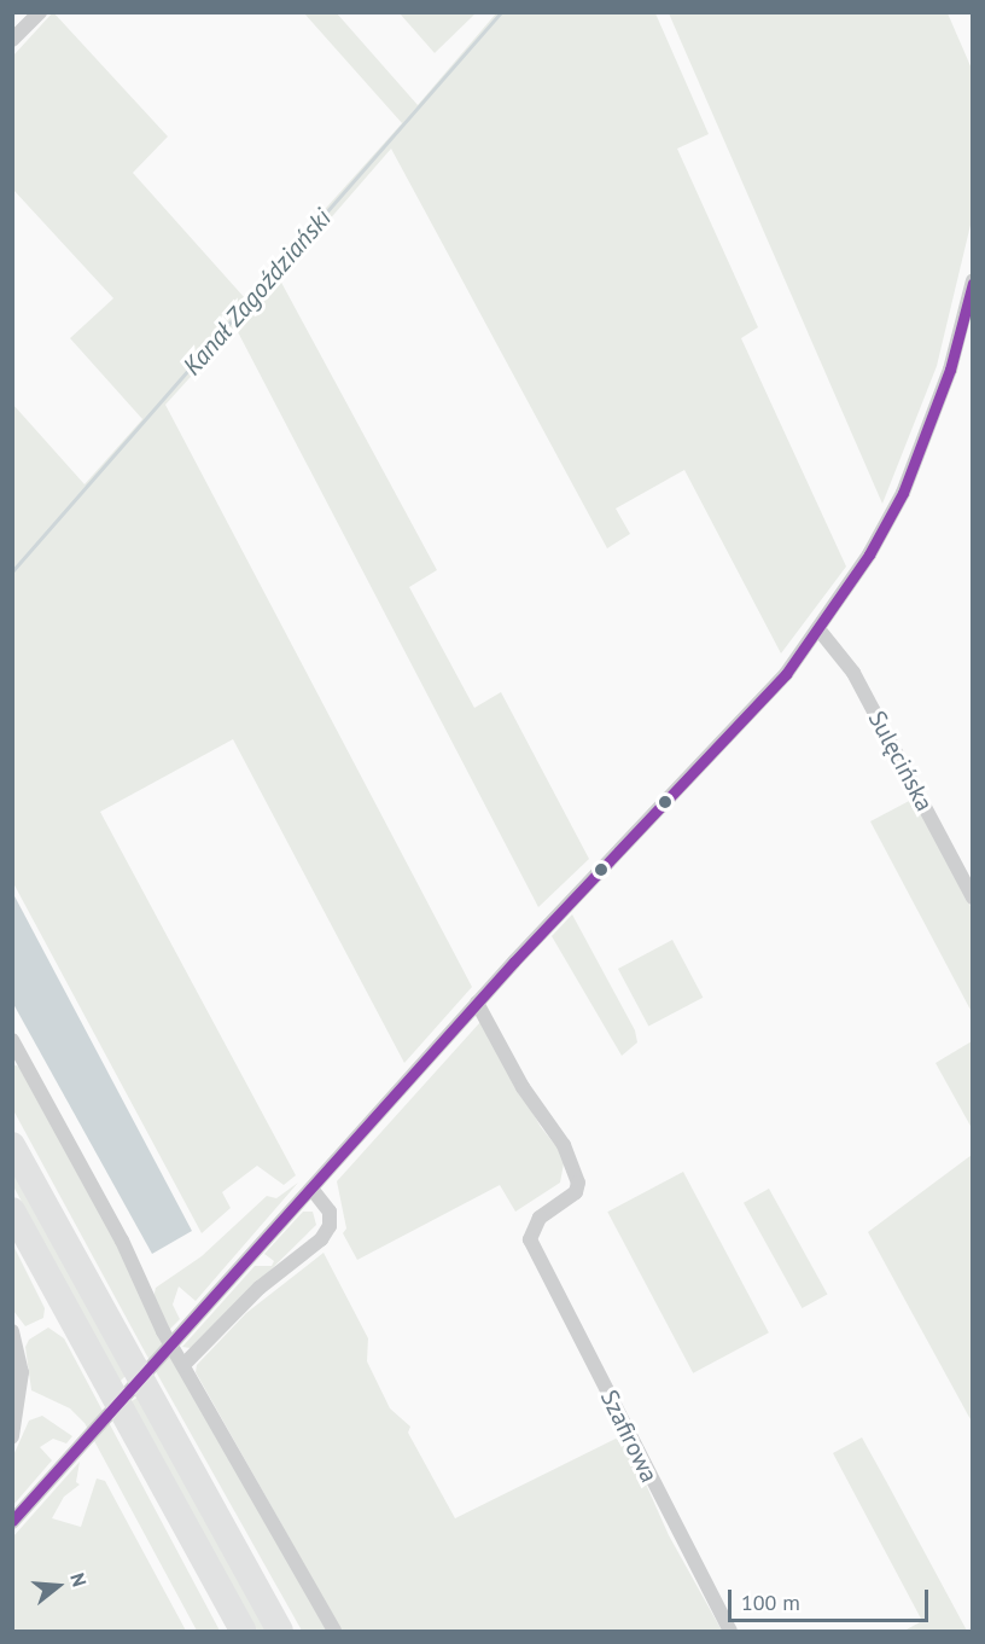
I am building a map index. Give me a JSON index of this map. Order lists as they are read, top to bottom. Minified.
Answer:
{"streets":{"street":["Sulęcińska","Szafirowa"]},"water":["Kanał Zagoździański"],"scale_bar":"100 m","north":"right"}
